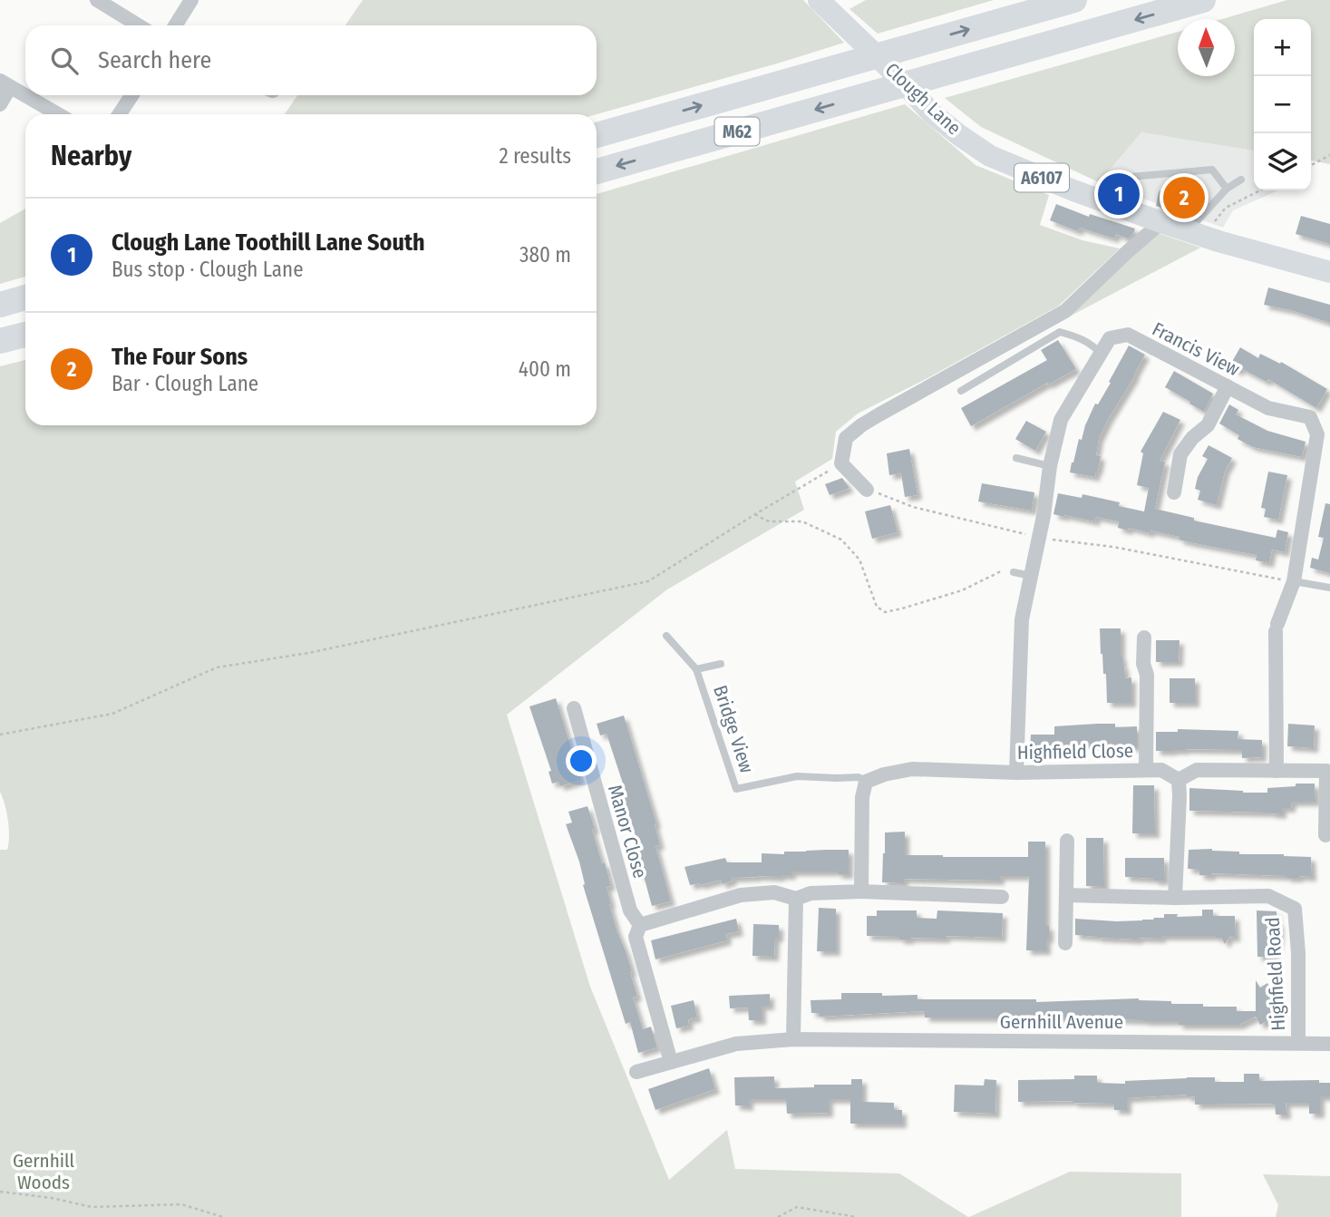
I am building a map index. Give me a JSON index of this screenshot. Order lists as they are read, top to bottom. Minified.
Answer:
{"streets":{"highway":["M62"],"main road":["Clough Lane","A6107"],"street":["Francis View","Highfield Close","Manor Close","Highfield Road","Gernhill Avenue"],"lane":["Bridge View"]},"crossings":[["Francis View","Highfield Close"],["Bridge View","Highfield Close"],["Manor Close","Gernhill Avenue"],["Highfield Road","Gernhill Avenue"]],"parks":["Gernhill Woods"],"north":"top","page":{"map_buttons":["+","−"],"search":"Search here","heading":["Nearby","2 results"],"pins":["1","2"],"list":[{"mark":"1","name":"Clough Lane Toothill Lane South","note":"Bus stop · Clough Lane","value":"380 m"},{"mark":"2","name":"The Four Sons","note":"Bar · Clough Lane","value":"400 m"}]}}
